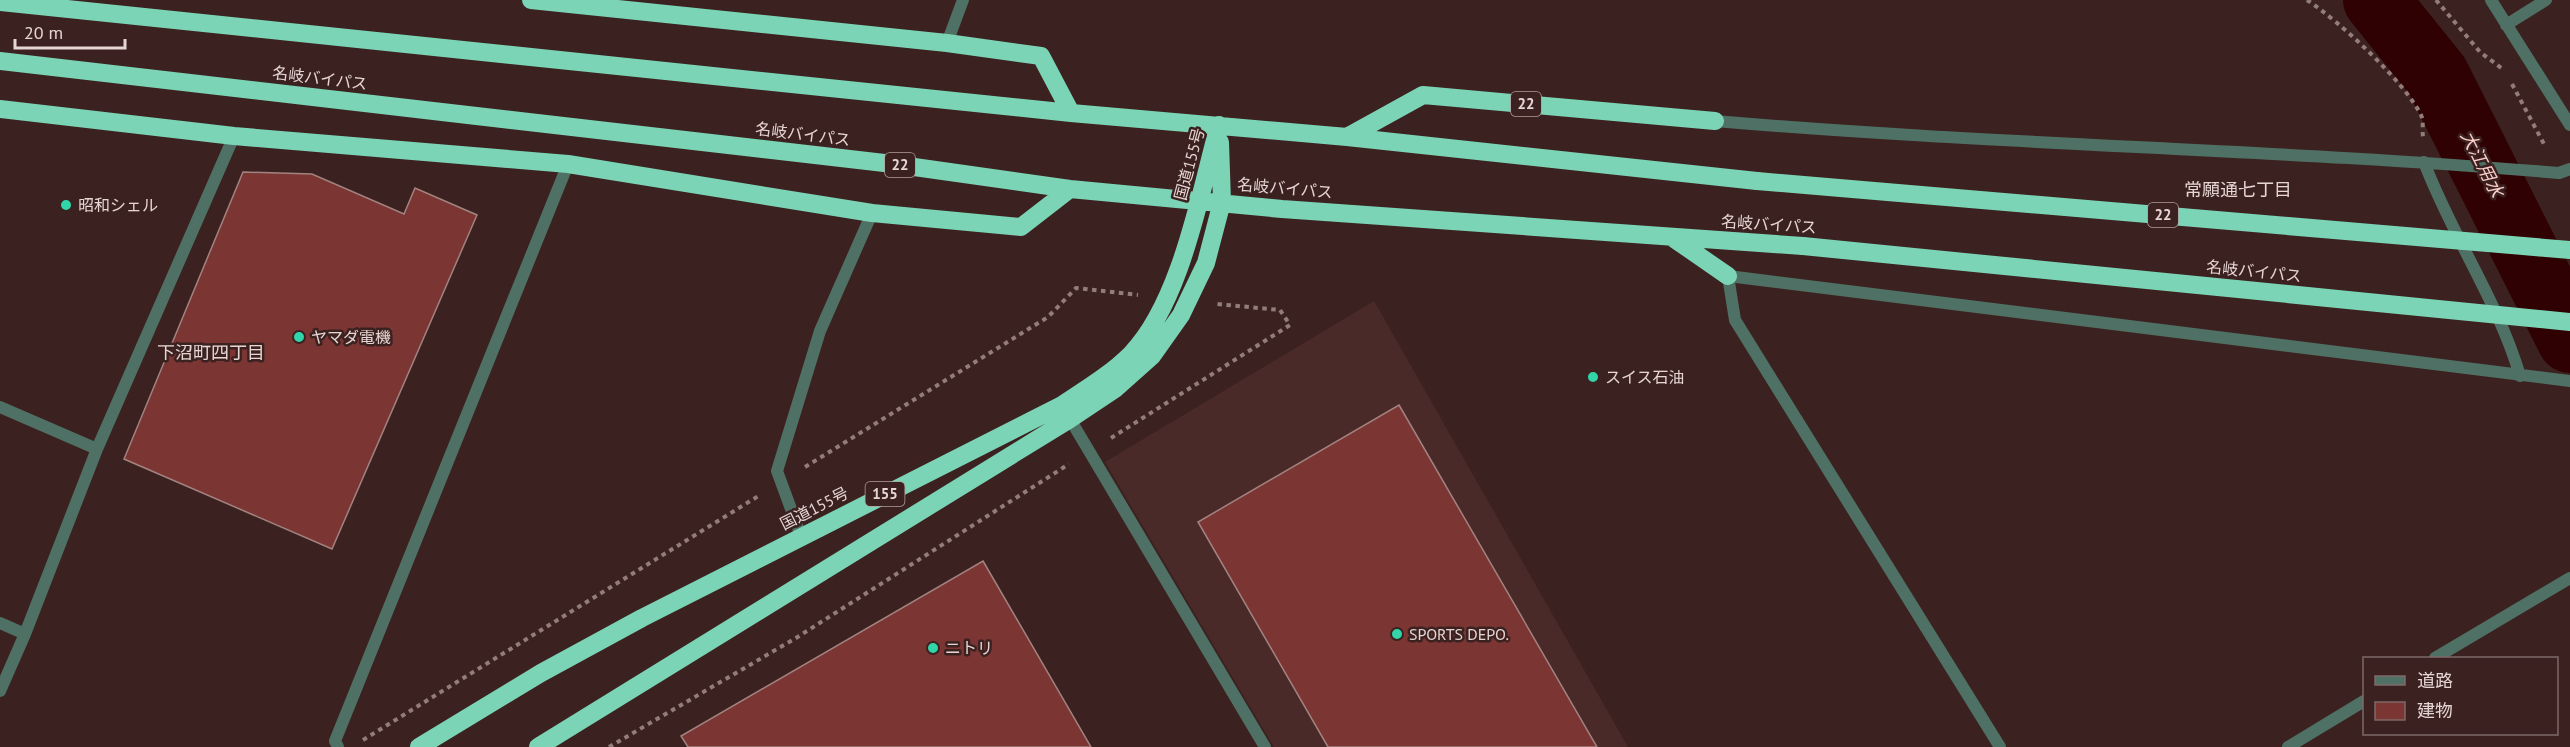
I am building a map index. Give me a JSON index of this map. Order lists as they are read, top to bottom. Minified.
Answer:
{"streets":{"highway":["名岐バイパス","22","国道155号","155"]},"crossings":[["名岐バイパス","国道155号"],["22","国道155号"]],"districts":["常願通七丁目","下沼町四丁目"],"water":["大江用水"],"places":["昭和シェル","ヤマダ電機","スイス石油","SPORTS DEPO.","ニトリ"],"legend":["道路","建物"],"scale_bar":"20 m"}
